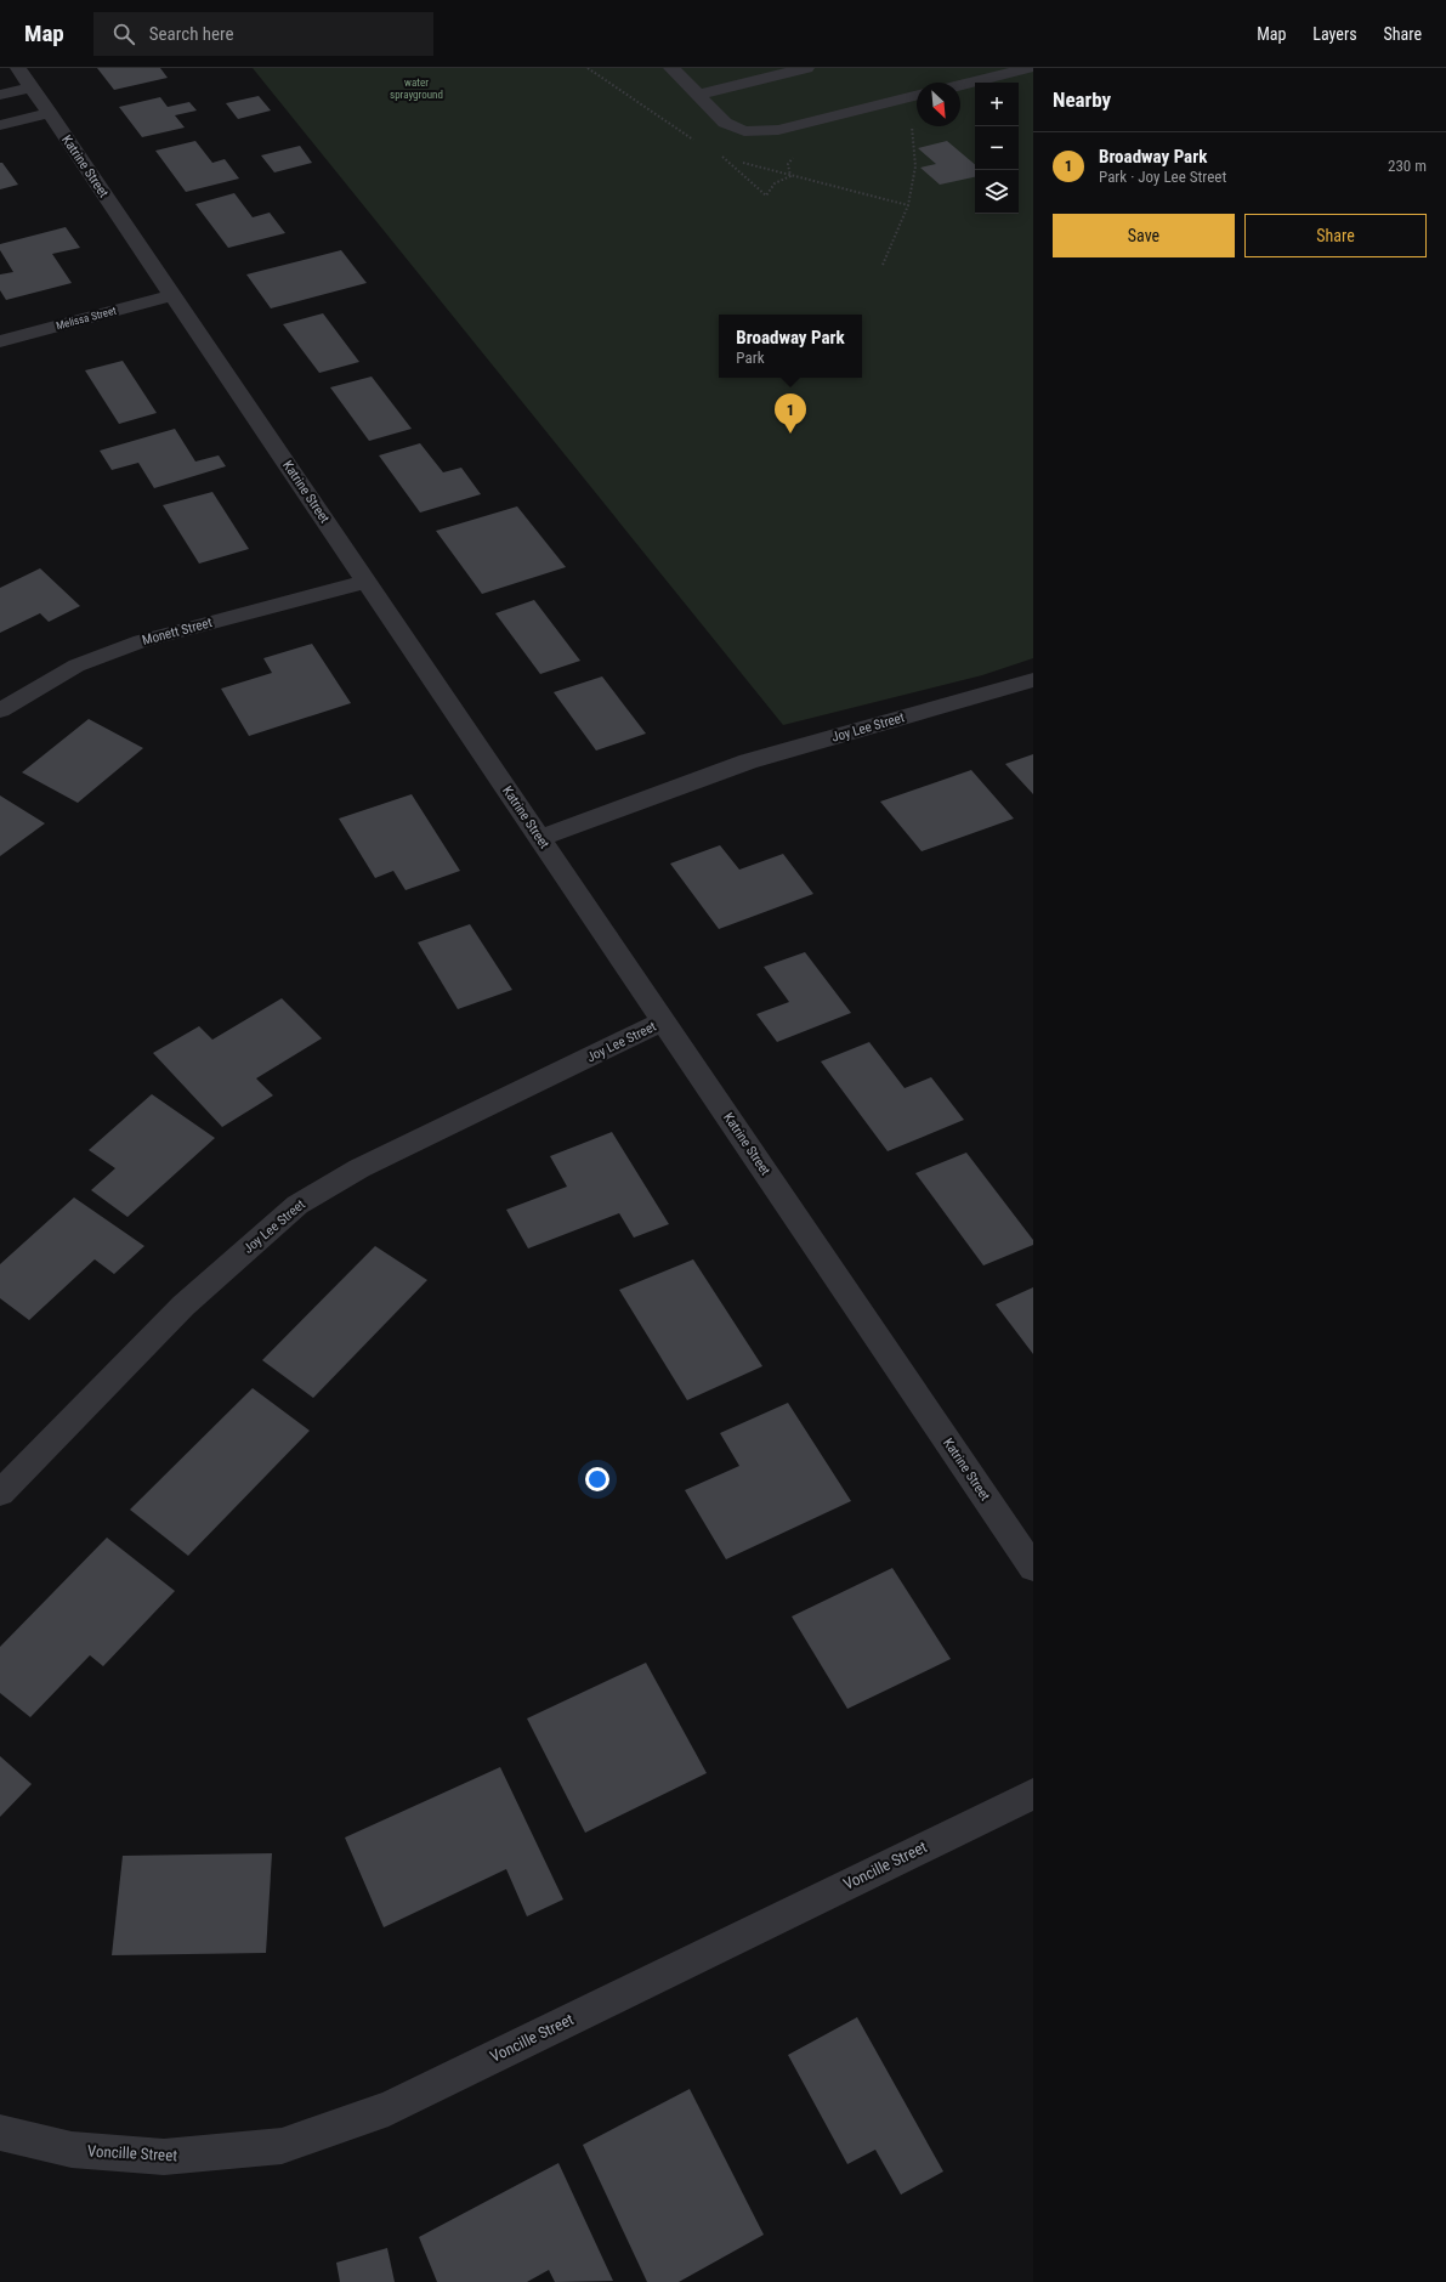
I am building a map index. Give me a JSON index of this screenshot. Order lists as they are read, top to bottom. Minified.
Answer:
{"streets":{"street":["Katrine Street","Melissa Street","Monett Street","Joy Lee Street","Voncille Street"]},"crossings":[["Katrine Street","Melissa Street"],["Katrine Street","Monett Street"],["Katrine Street","Joy Lee Street"]],"parks":["water sprayground"],"north":"bottom right","page":{"header":"Map","search":"Search here","nav":["Map","Layers","Share"],"heading":"Nearby","map_buttons":["+","−"],"list":[{"mark":"1","name":"Broadway Park","note":"Park · Joy Lee Street","value":"230 m"}],"buttons":["Save","Share"],"popup":["Broadway Park","Park"],"pins":"1"}}
